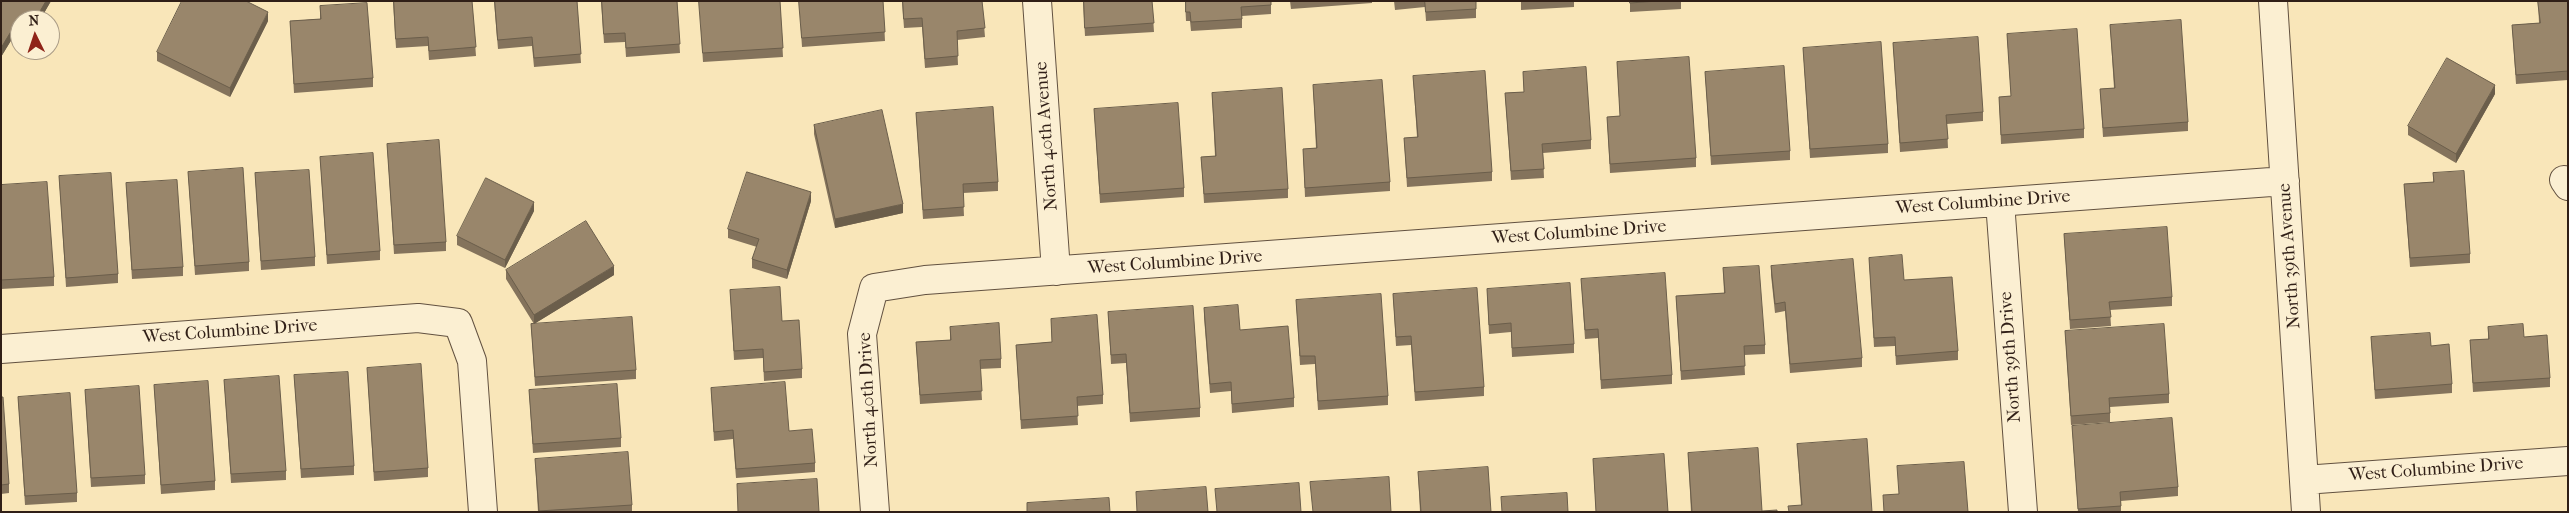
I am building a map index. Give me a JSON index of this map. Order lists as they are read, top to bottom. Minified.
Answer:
{"streets":{"street":["North 40th Avenue","West Columbine Drive","North 39th Avenue","North 39th Drive","North 40th Drive"]},"crossings":[["North 40th Avenue","West Columbine Drive"],["West Columbine Drive","North 39th Avenue"],["West Columbine Drive","North 39th Drive"],["West Columbine Drive","North 40th Drive"]],"north":"top"}
